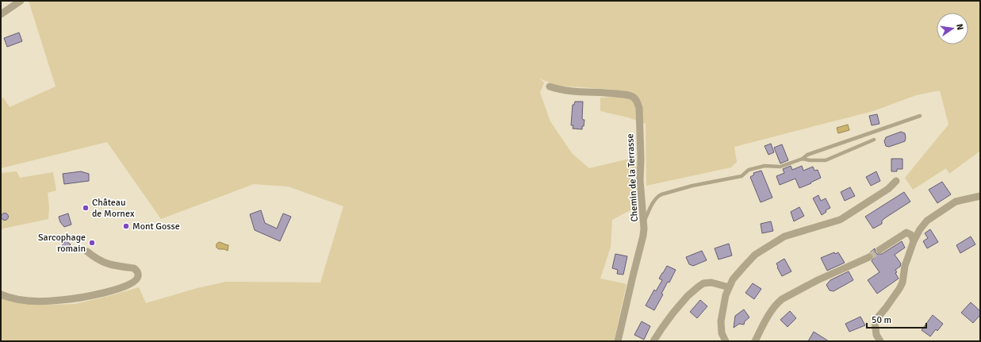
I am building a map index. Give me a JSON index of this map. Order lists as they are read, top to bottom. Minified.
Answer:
{"streets":{"street":["Chemin de la Terrasse"]},"places":["Château de Mornex","Mont Gosse","Sarcophage romain"],"scale_bar":"50 m","north":"right"}
